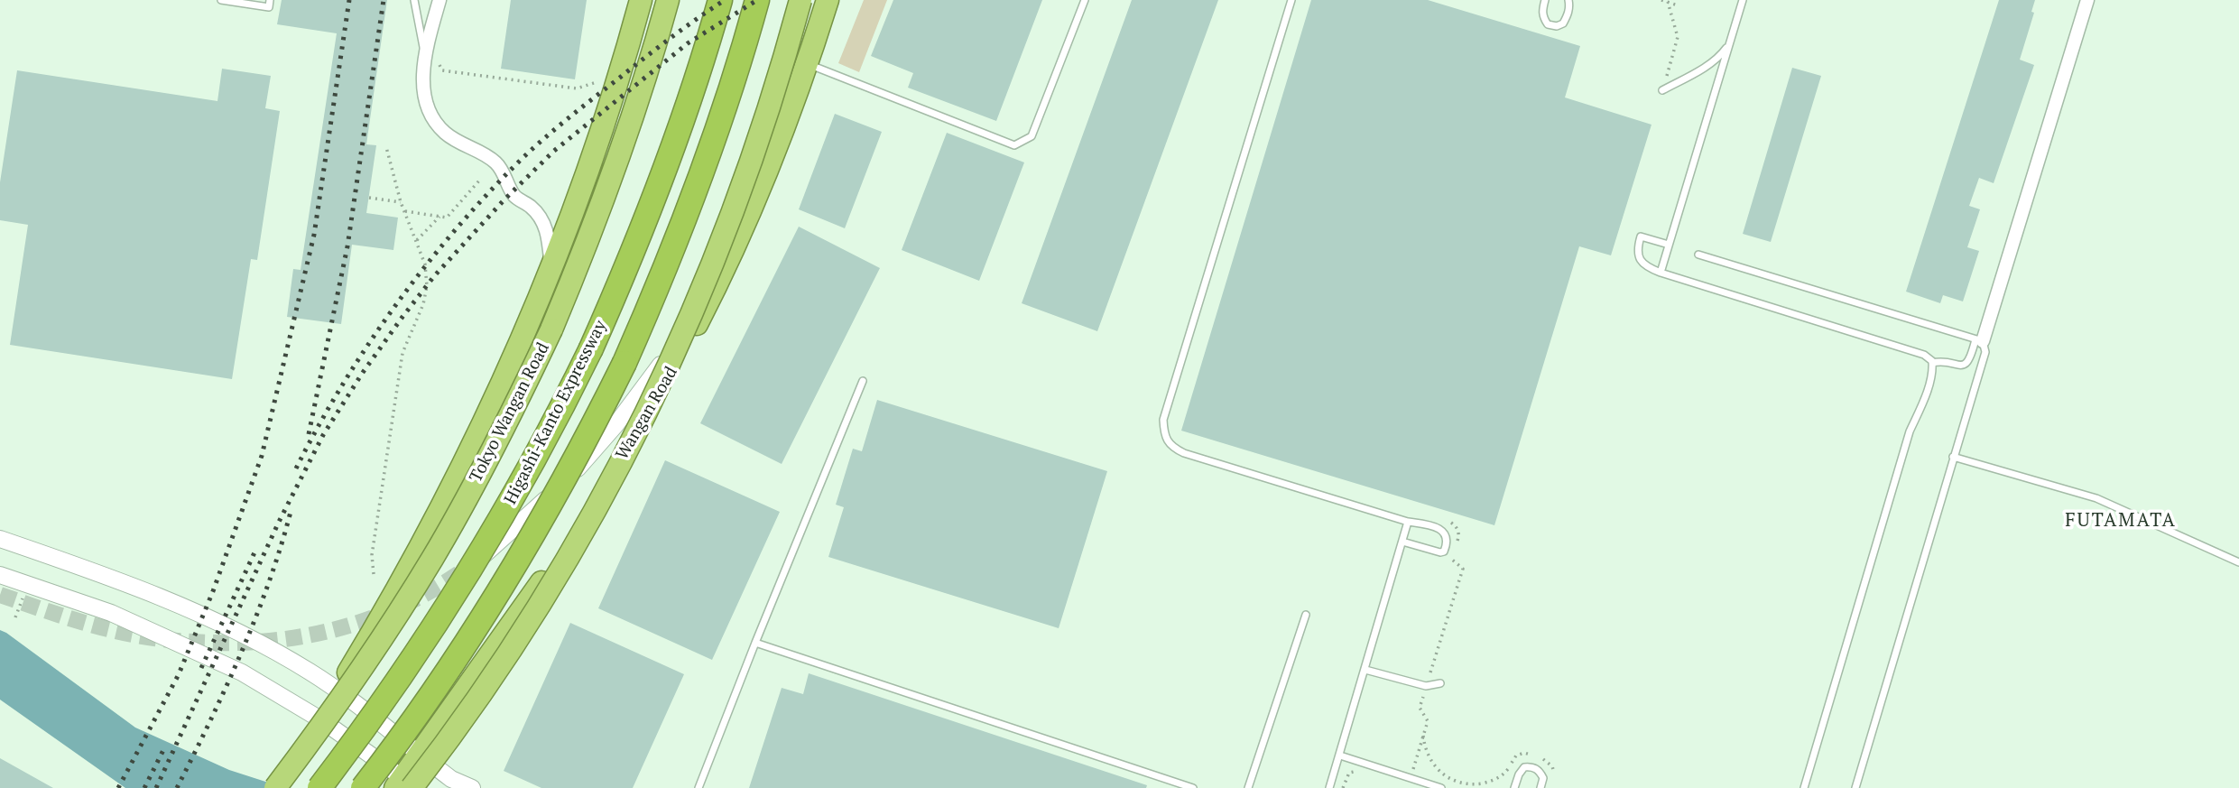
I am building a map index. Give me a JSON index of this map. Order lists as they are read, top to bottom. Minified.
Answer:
{"streets":{"highway":["Tokyo Wangan Road","Higashi-Kanto Expressway","Wangan Road"]},"districts":["FUTAMATA"]}
